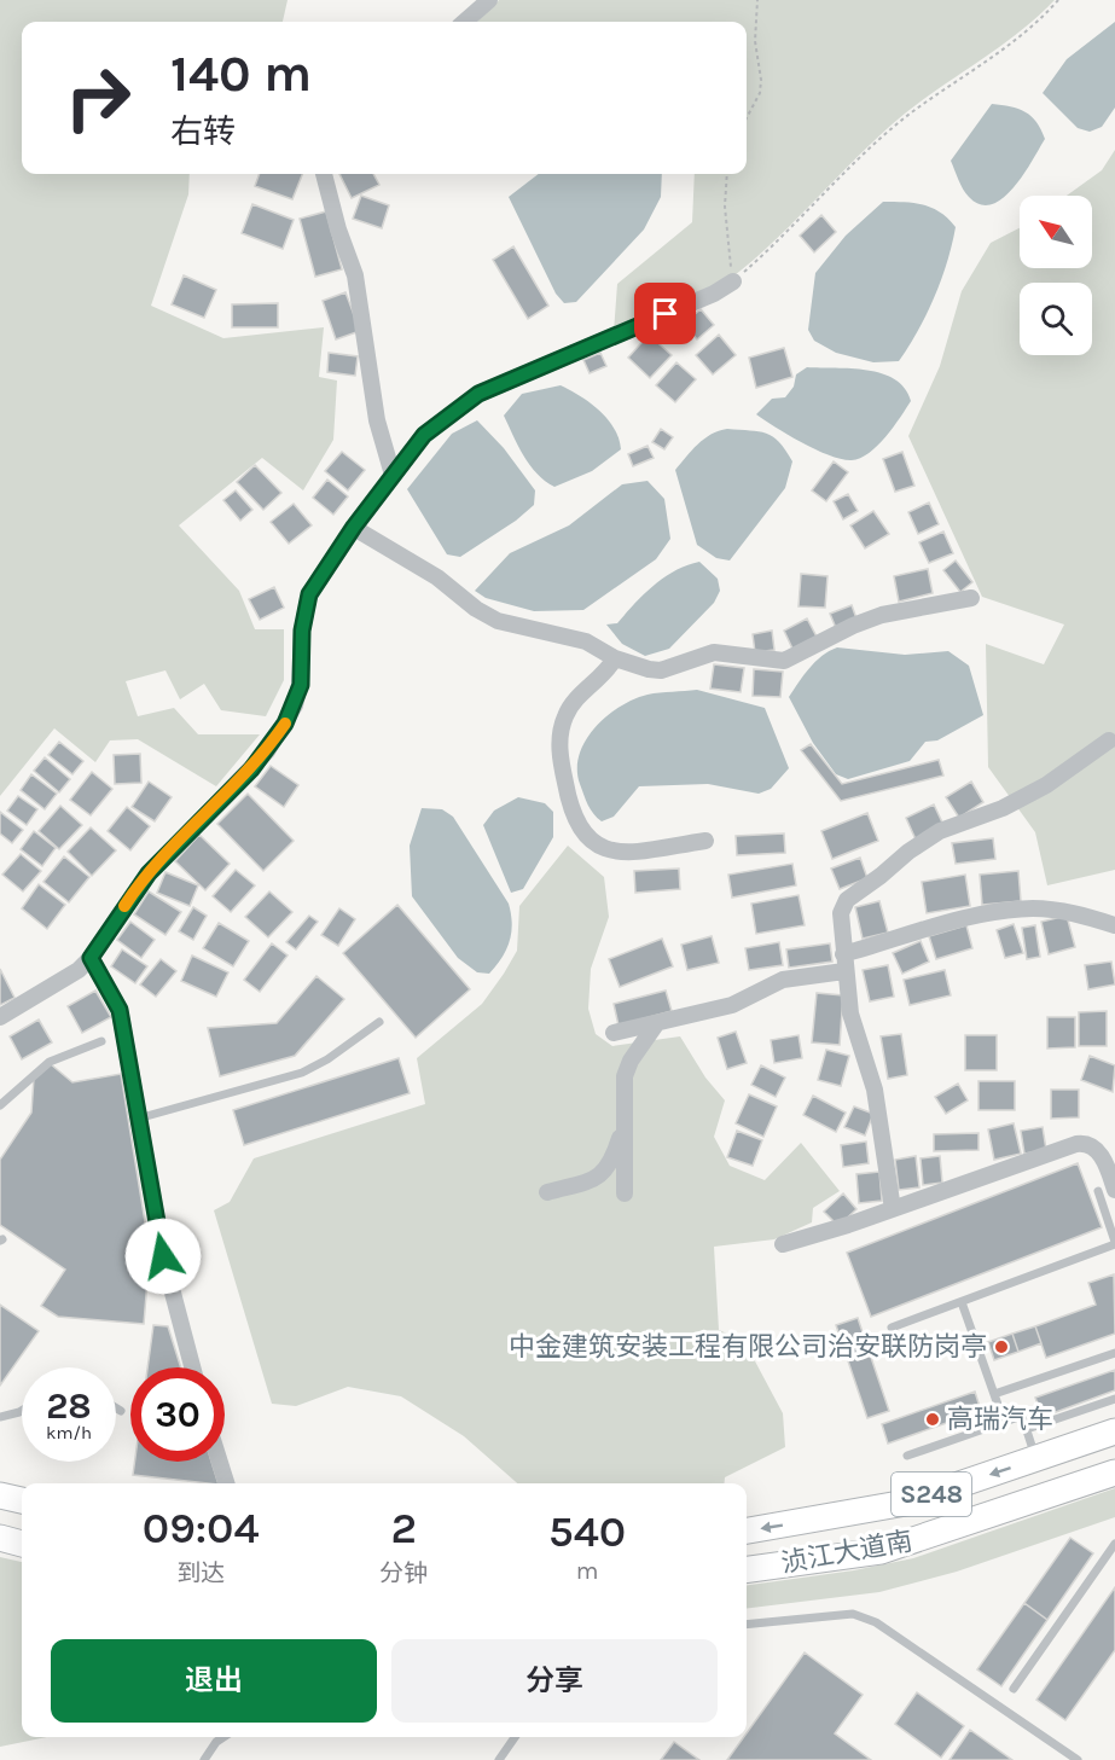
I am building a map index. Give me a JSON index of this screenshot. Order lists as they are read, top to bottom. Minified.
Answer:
{"streets":{"main road":["S248","浈江大道南"]},"places":["中金建筑安装工程有限公司治安联防岗亭","高瑞汽车"],"north":"top left","page":{"turn":["140 m","右转"],"speed":"28 km/h","limit":"30","eta":["09:04","到达","2","分钟","540","m"],"buttons":["退出","分享"]}}
